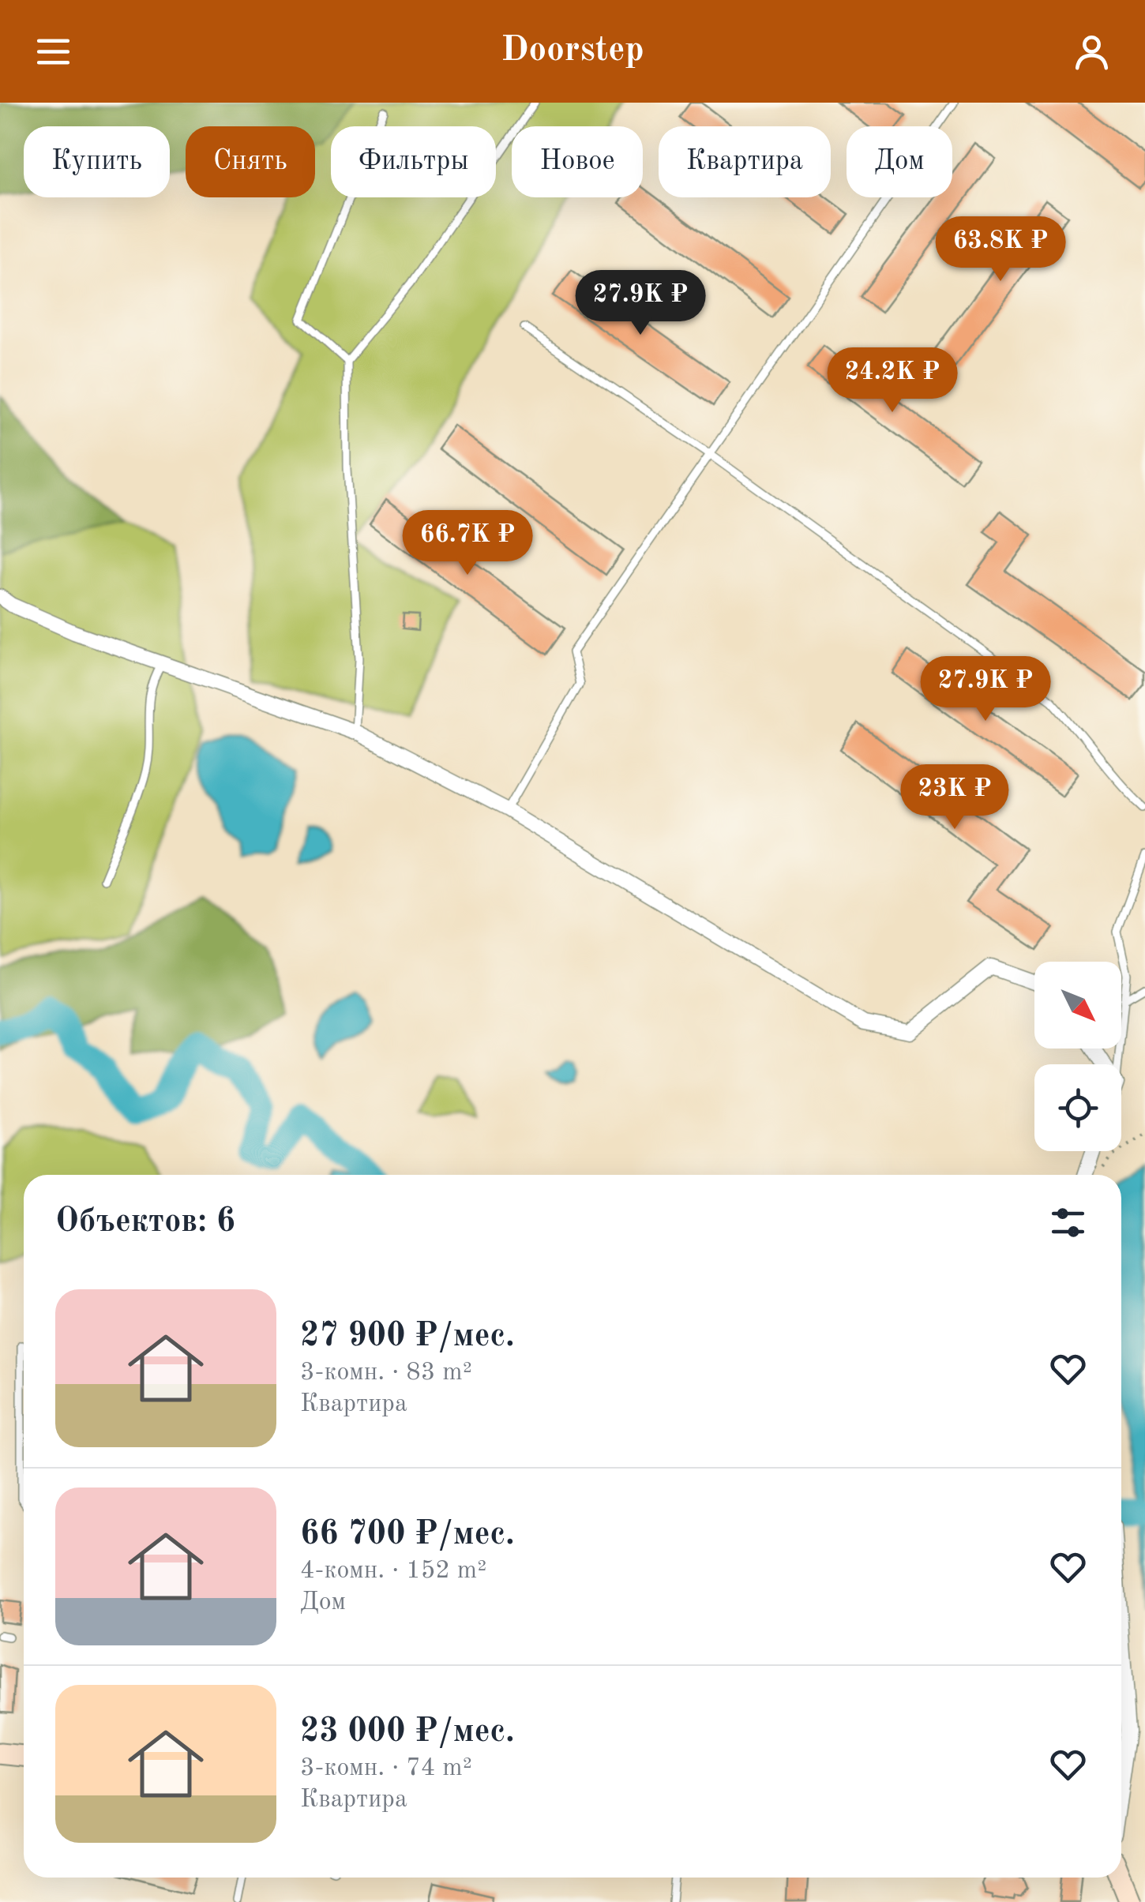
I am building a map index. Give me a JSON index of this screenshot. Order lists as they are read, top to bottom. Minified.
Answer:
{"north":"bottom right","page":{"header":"Doorstep","chip":["Купить","Снять","Фильтры","Новое","Квартира","Дом"],"price":["63.8K ₽","27.9K ₽","24.2K ₽","66.7K ₽","27.9K ₽","23K ₽"],"heading":"Объектов: 6","list":[{"name":"27 900 ₽/мес.","note":"3-комн. · 83 m² · Квартира"},{"name":"66 700 ₽/мес.","note":"4-комн. · 152 m² · Дом"},{"name":"23 000 ₽/мес.","note":"3-комн. · 74 m² · Квартира"}]}}
